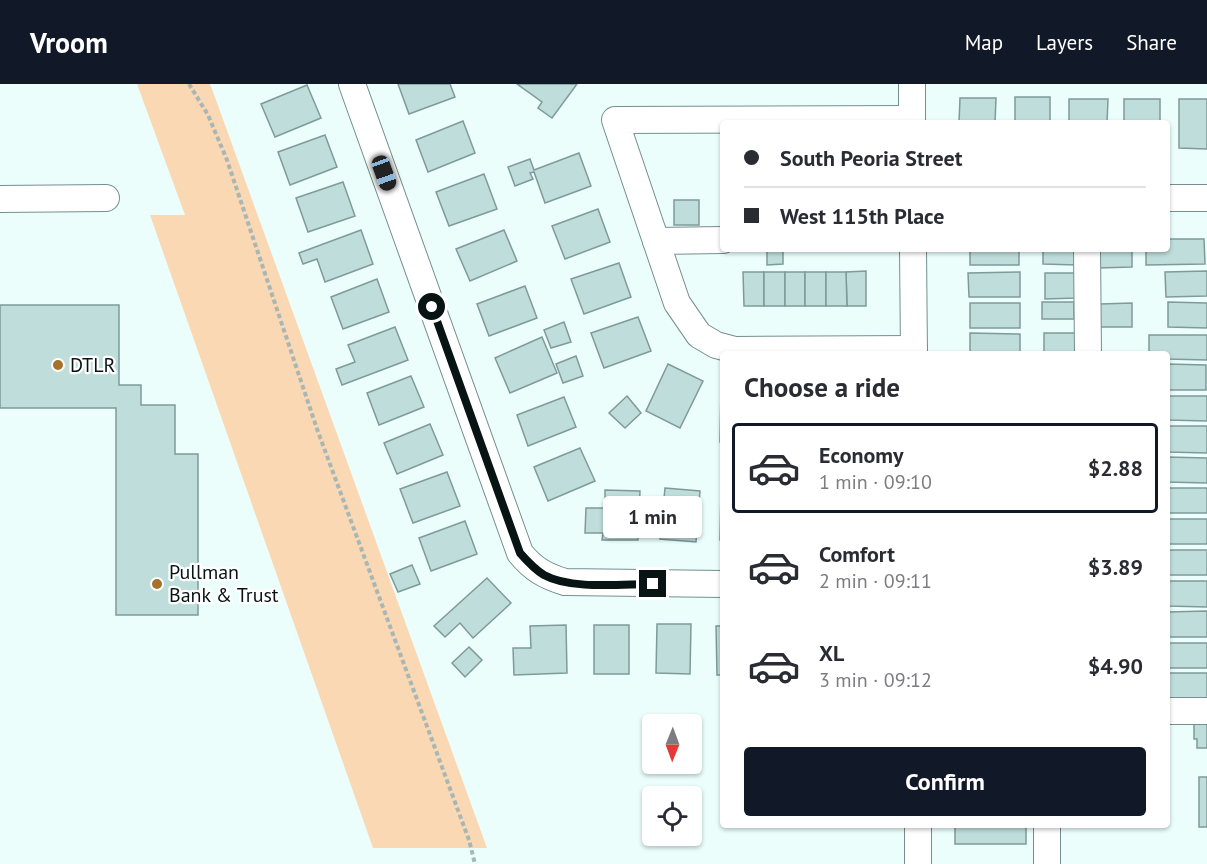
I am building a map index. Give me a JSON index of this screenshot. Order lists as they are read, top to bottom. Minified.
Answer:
{"places":["DTLR","Pullman Bank & Trust"],"north":"bottom","page":{"header":"Vroom","nav":["Map","Layers","Share"],"banner":["South Peoria Street","West 115th Place"],"heading":"Choose a ride","list":[{"name":"Economy","note":"1 min · 09:10","value":"$2.88"},{"name":"Comfort","note":"2 min · 09:11","value":"$3.89"},{"name":"XL","note":"3 min · 09:12","value":"$4.90"}],"bubble":"1 min","buttons":"Confirm"}}
